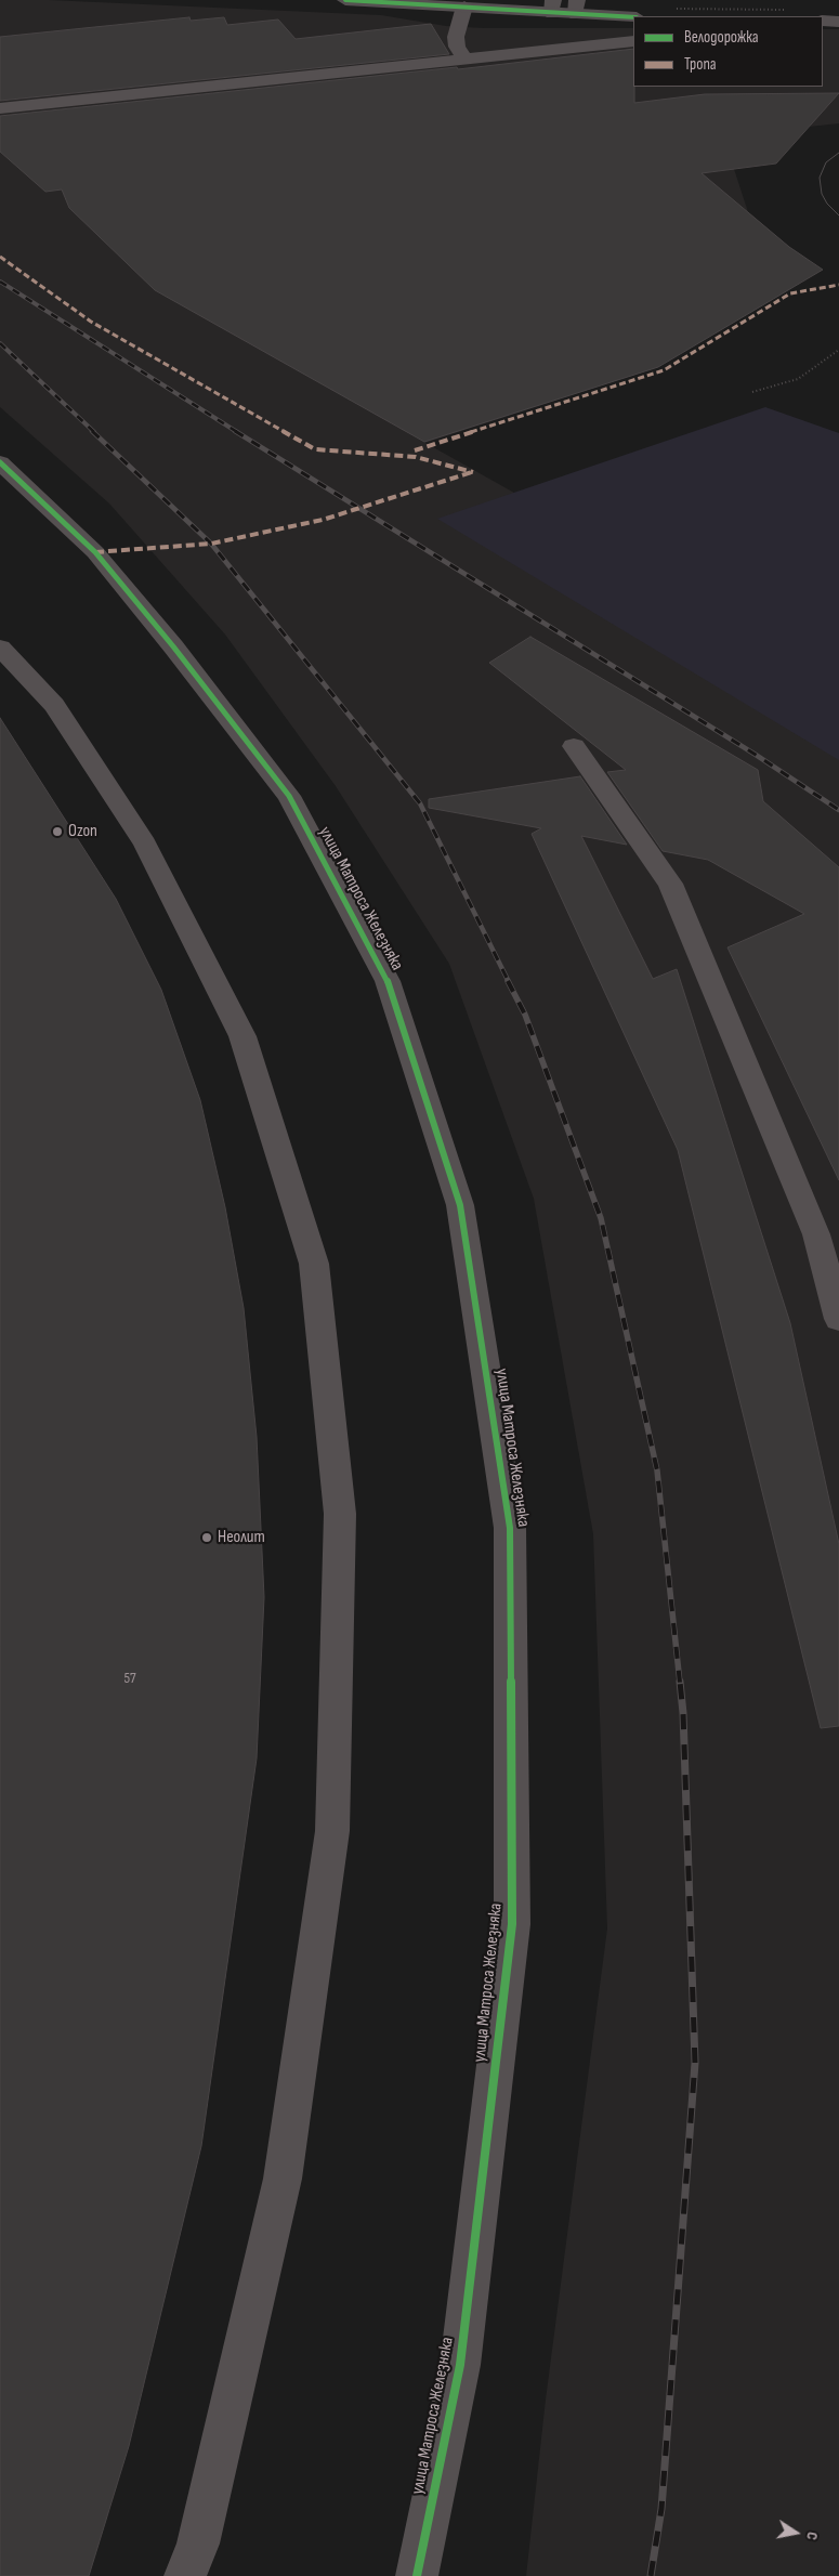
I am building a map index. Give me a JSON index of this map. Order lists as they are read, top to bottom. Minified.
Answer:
{"streets":{"street":["улица Матроса Железняка"]},"places":["Ozon","Неолит"],"house_numbers":["57"],"legend":["Велодорожка","Тропа"],"north":"right"}
